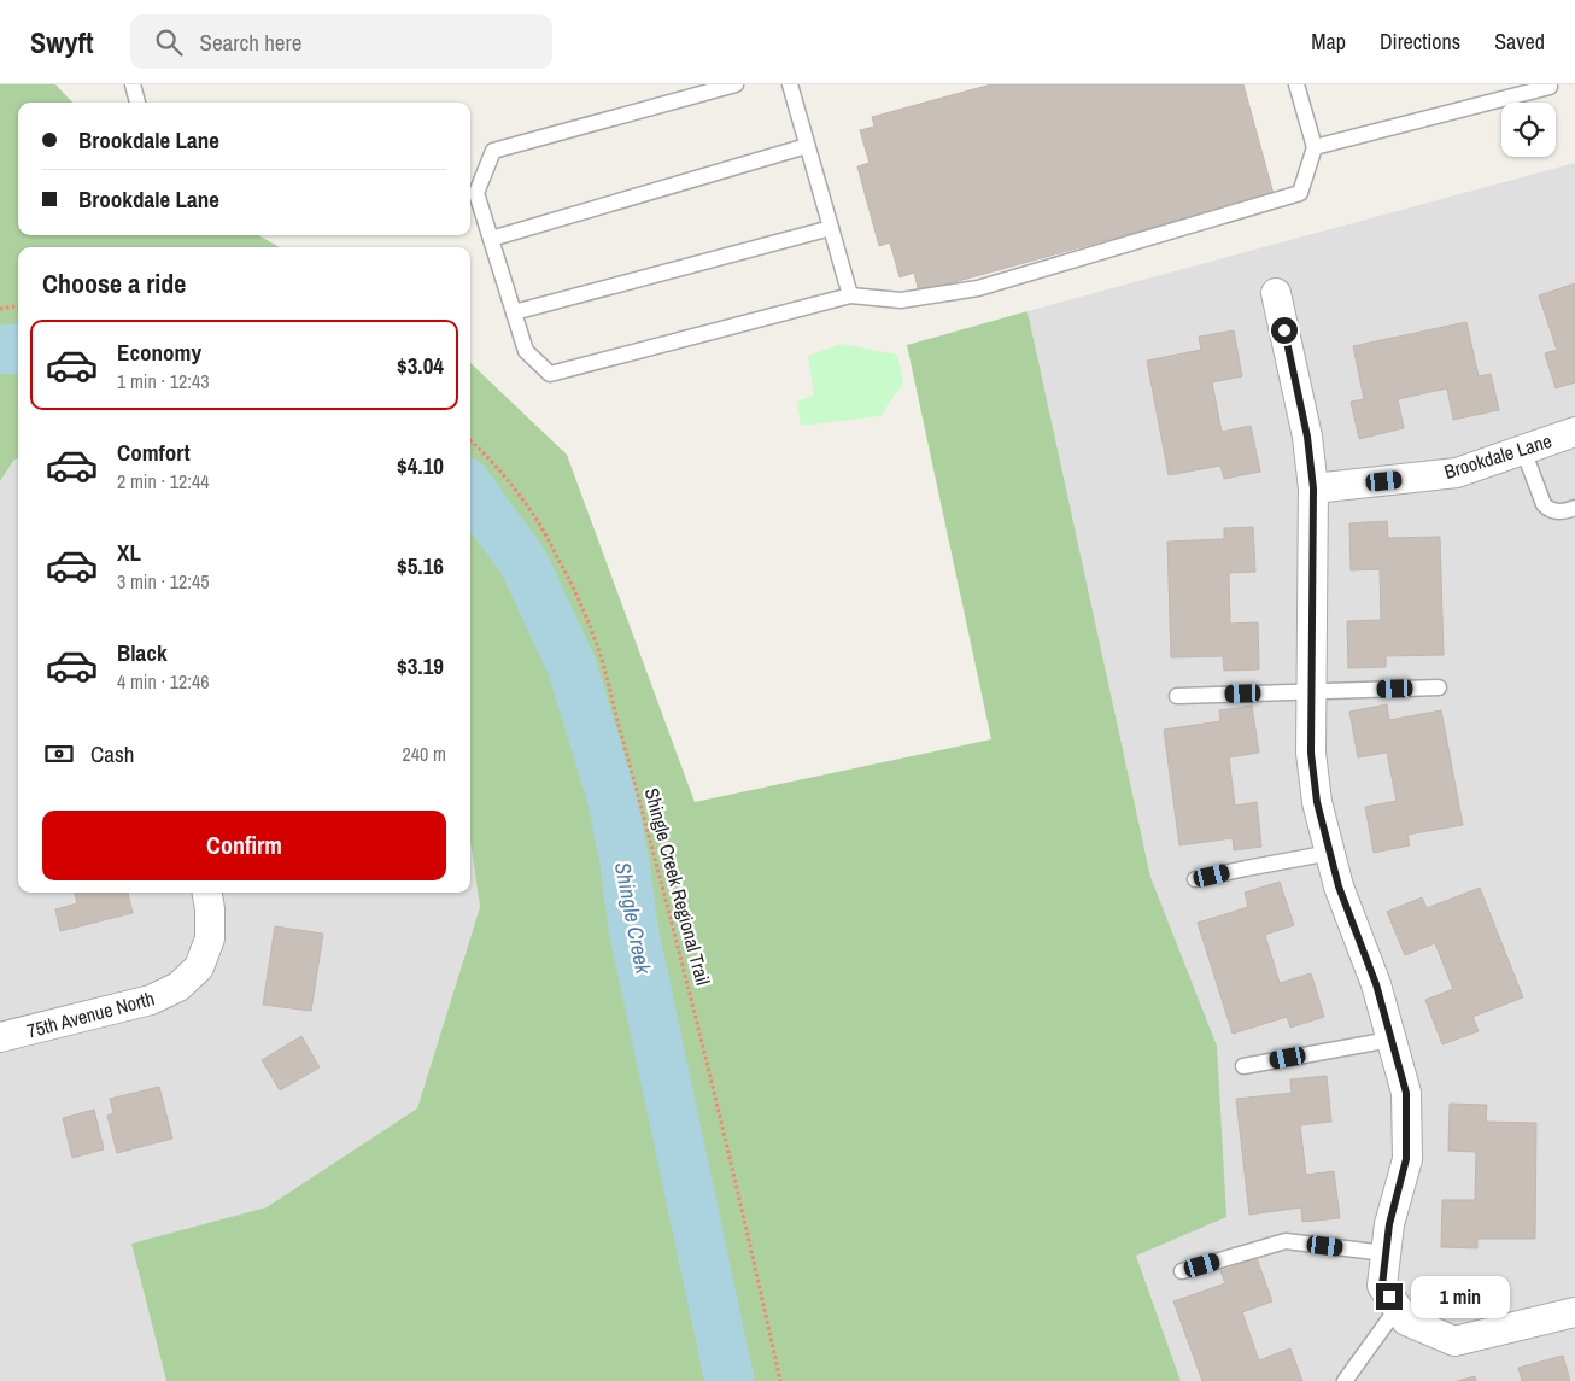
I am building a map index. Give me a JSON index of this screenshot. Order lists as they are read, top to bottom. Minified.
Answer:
{"streets":{"street":["Brookdale Lane","75th Avenue North"],"path":["Shingle Creek Regional Trail"]},"water":["Shingle Creek"],"page":{"header":"Swyft","search":"Search here","nav":["Map","Directions","Saved"],"banner":["Brookdale Lane","Brookdale Lane"],"heading":"Choose a ride","list":[{"name":"Economy","note":"1 min · 12:43","value":"$3.04"},{"name":"Comfort","note":"2 min · 12:44","value":"$4.10"},{"name":"XL","note":"3 min · 12:45","value":"$5.16"},{"name":"Black","note":"4 min · 12:46","value":"$3.19"}],"pay":["Cash","240 m"],"buttons":"Confirm","bubble":"1 min"}}
